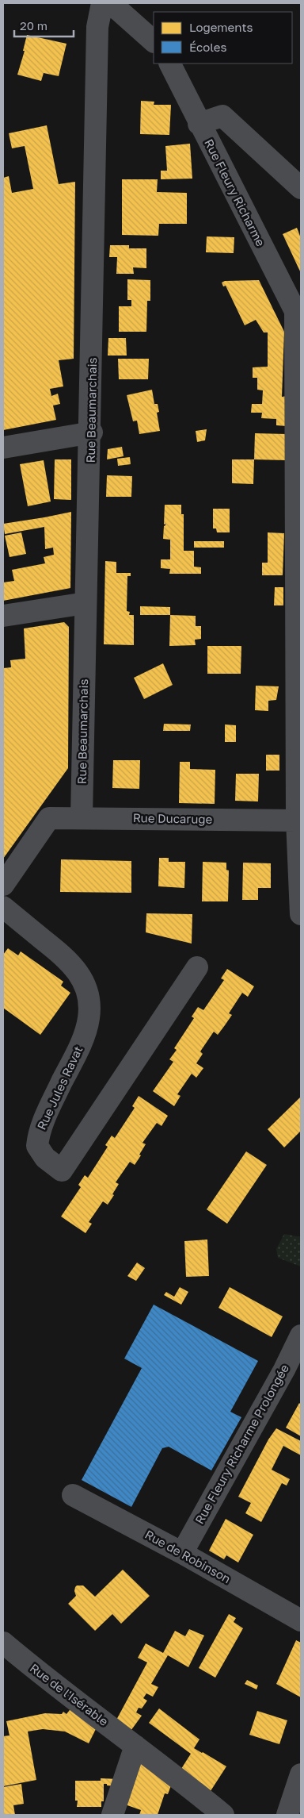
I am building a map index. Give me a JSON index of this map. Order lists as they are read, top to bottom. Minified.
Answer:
{"streets":{"street":["Rue Fleury Richarme","Rue Beaumarchais","Rue Ducaruge","Rue Jules Ravat","Rue Fleury Richarme Prolongée","Rue de Robinson","Rue de l'Isérable"]},"crossings":[["Rue Beaumarchais","Rue Ducaruge"],["Rue Fleury Richarme Prolongée","Rue de Robinson"]],"legend":["Logements","Écoles"],"scale_bar":"20 m"}
